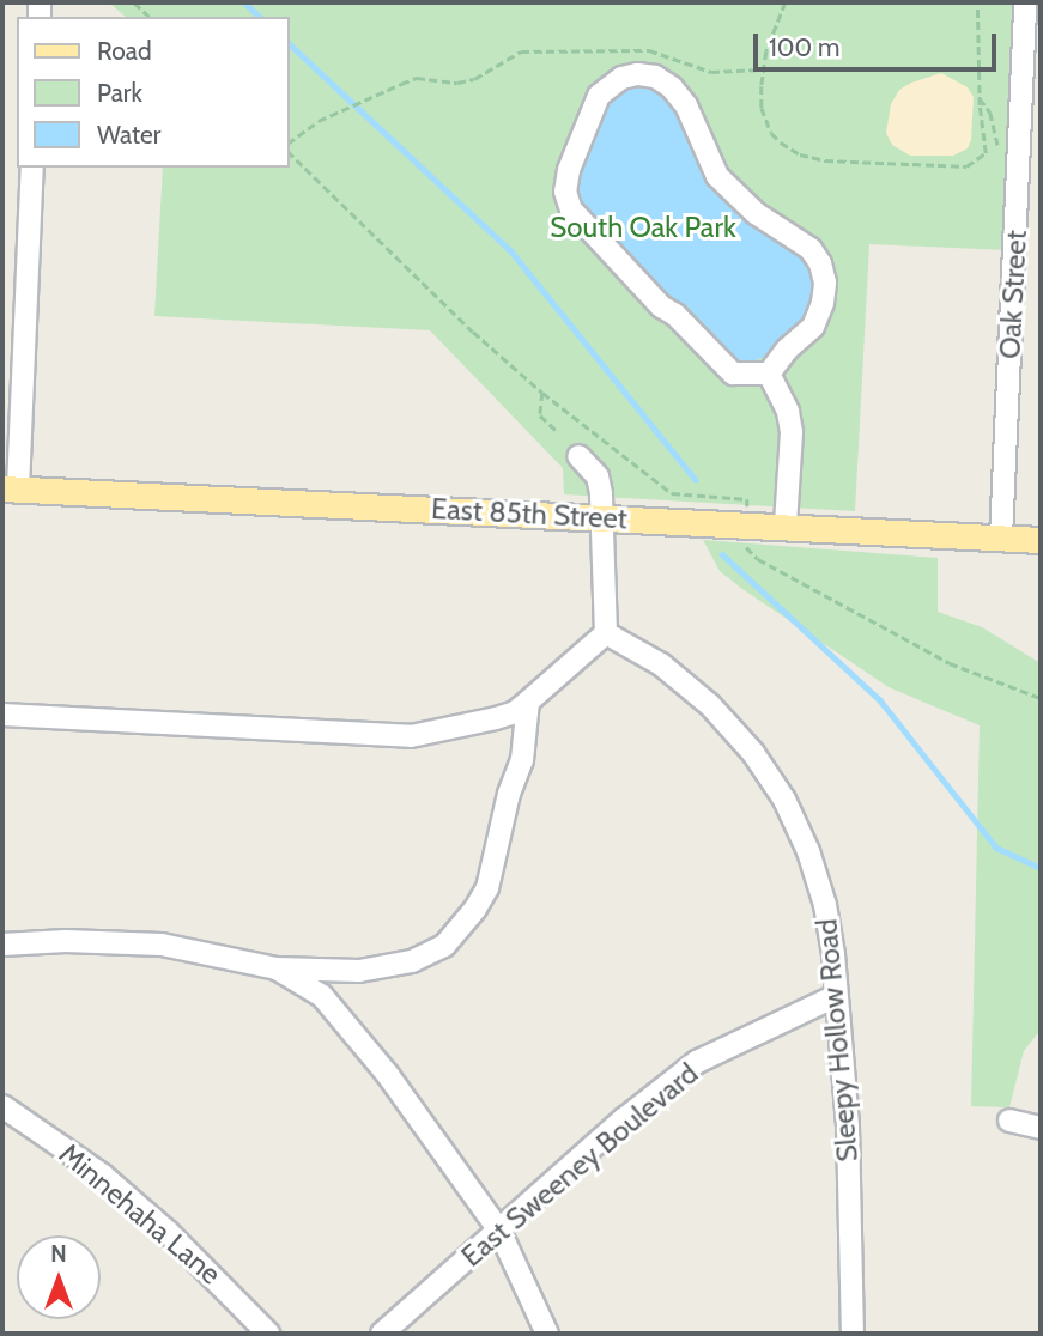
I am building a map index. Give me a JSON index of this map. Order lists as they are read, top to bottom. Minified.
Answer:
{"streets":{"main road":["East 85th Street"],"street":["Oak Street","Sleepy Hollow Road","East Sweeney Boulevard","Minnehaha Lane"]},"crossings":[["Oak Street","East 85th Street"],["Sleepy Hollow Road","East Sweeney Boulevard"]],"parks":["South Oak Park"],"legend":["Road","Park","Water"],"scale_bar":"100 m","north":"top"}
